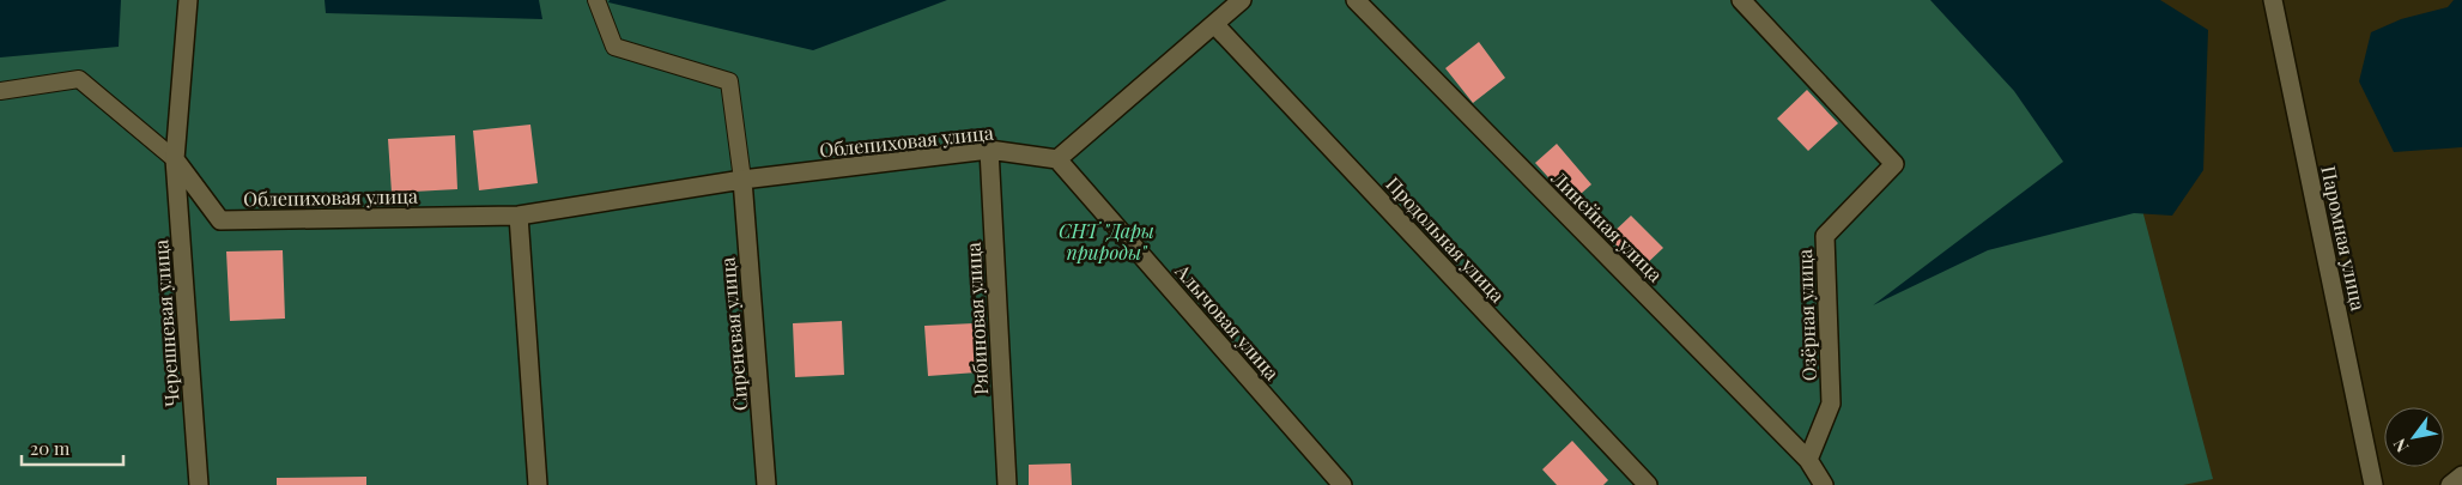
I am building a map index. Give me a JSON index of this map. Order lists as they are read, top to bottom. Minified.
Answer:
{"streets":{"street":["Облепиховая улица","Линейная улица","Паромная улица","Продольная улица","Озёрная улица","Рябиновая улица","Алычовая улица","Черешневая улица","Сиреневая улица"]},"crossings":[["Облепиховая улица","Рябиновая улица"],["Облепиховая улица","Алычовая улица"],["Облепиховая улица","Черешневая улица"],["Облепиховая улица","Сиреневая улица"],["Линейная улица","Озёрная улица"]],"parks":["СНТ \"Дары природы\""],"scale_bar":"20 m","north":"bottom left"}
